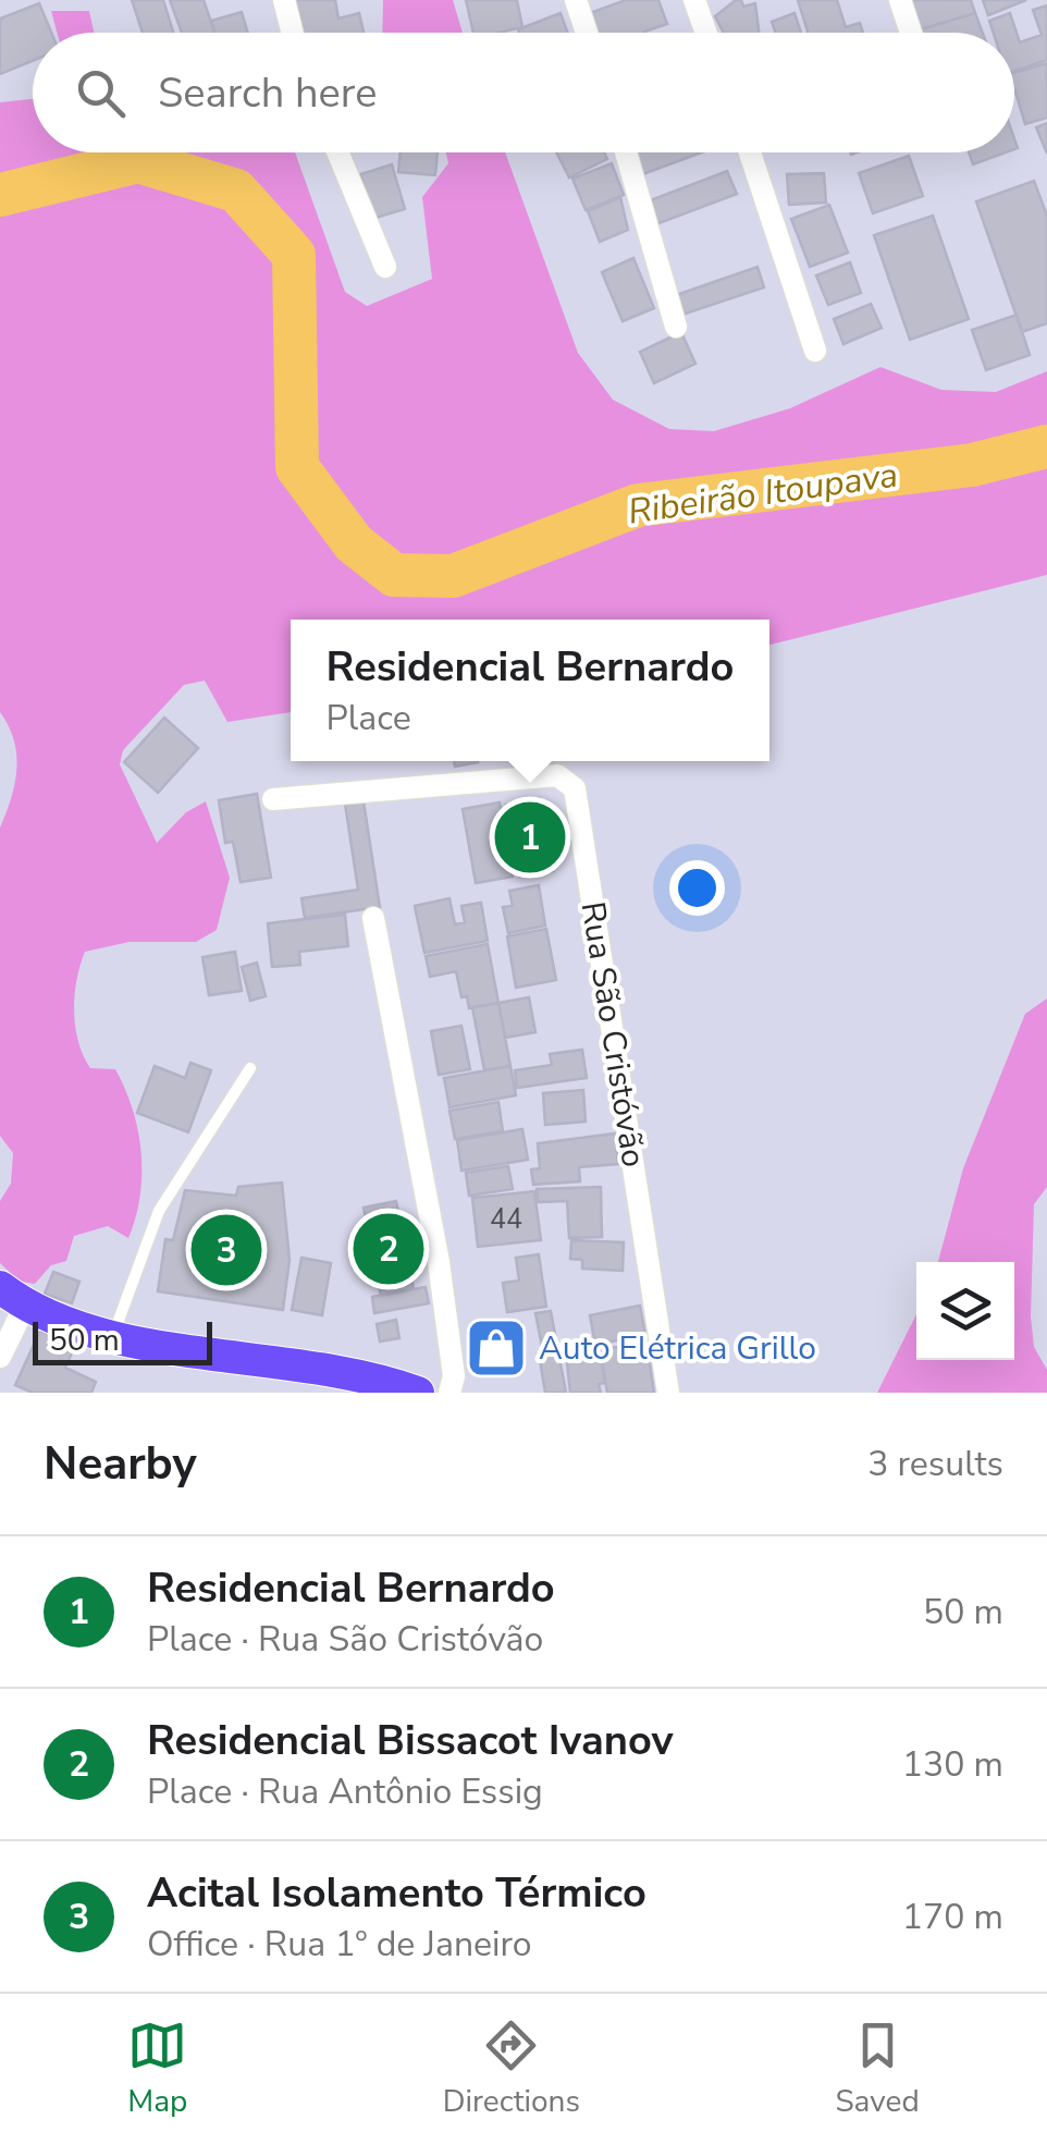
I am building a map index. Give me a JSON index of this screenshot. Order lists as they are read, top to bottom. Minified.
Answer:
{"streets":{"street":["Rua São Cristóvão"]},"water":["Ribeirão Itoupava"],"places":{"shop":["Auto Elétrica Grillo"]},"house_numbers":["44"],"scale_bar":"50 m","page":{"search":"Search here","popup":["Residencial Bernardo","Place"],"pins":["1","2","3"],"scale":"50 m","heading":["Nearby","3 results"],"list":[{"mark":"1","name":"Residencial Bernardo","note":"Place · Rua São Cristóvão","value":"50 m"},{"mark":"2","name":"Residencial Bissacot Ivanov","note":"Place · Rua Antônio Essig","value":"130 m"},{"mark":"3","name":"Acital Isolamento Térmico","note":"Office · Rua 1º de Janeiro","value":"170 m"}],"nav":["Map","Directions","Saved"]}}
